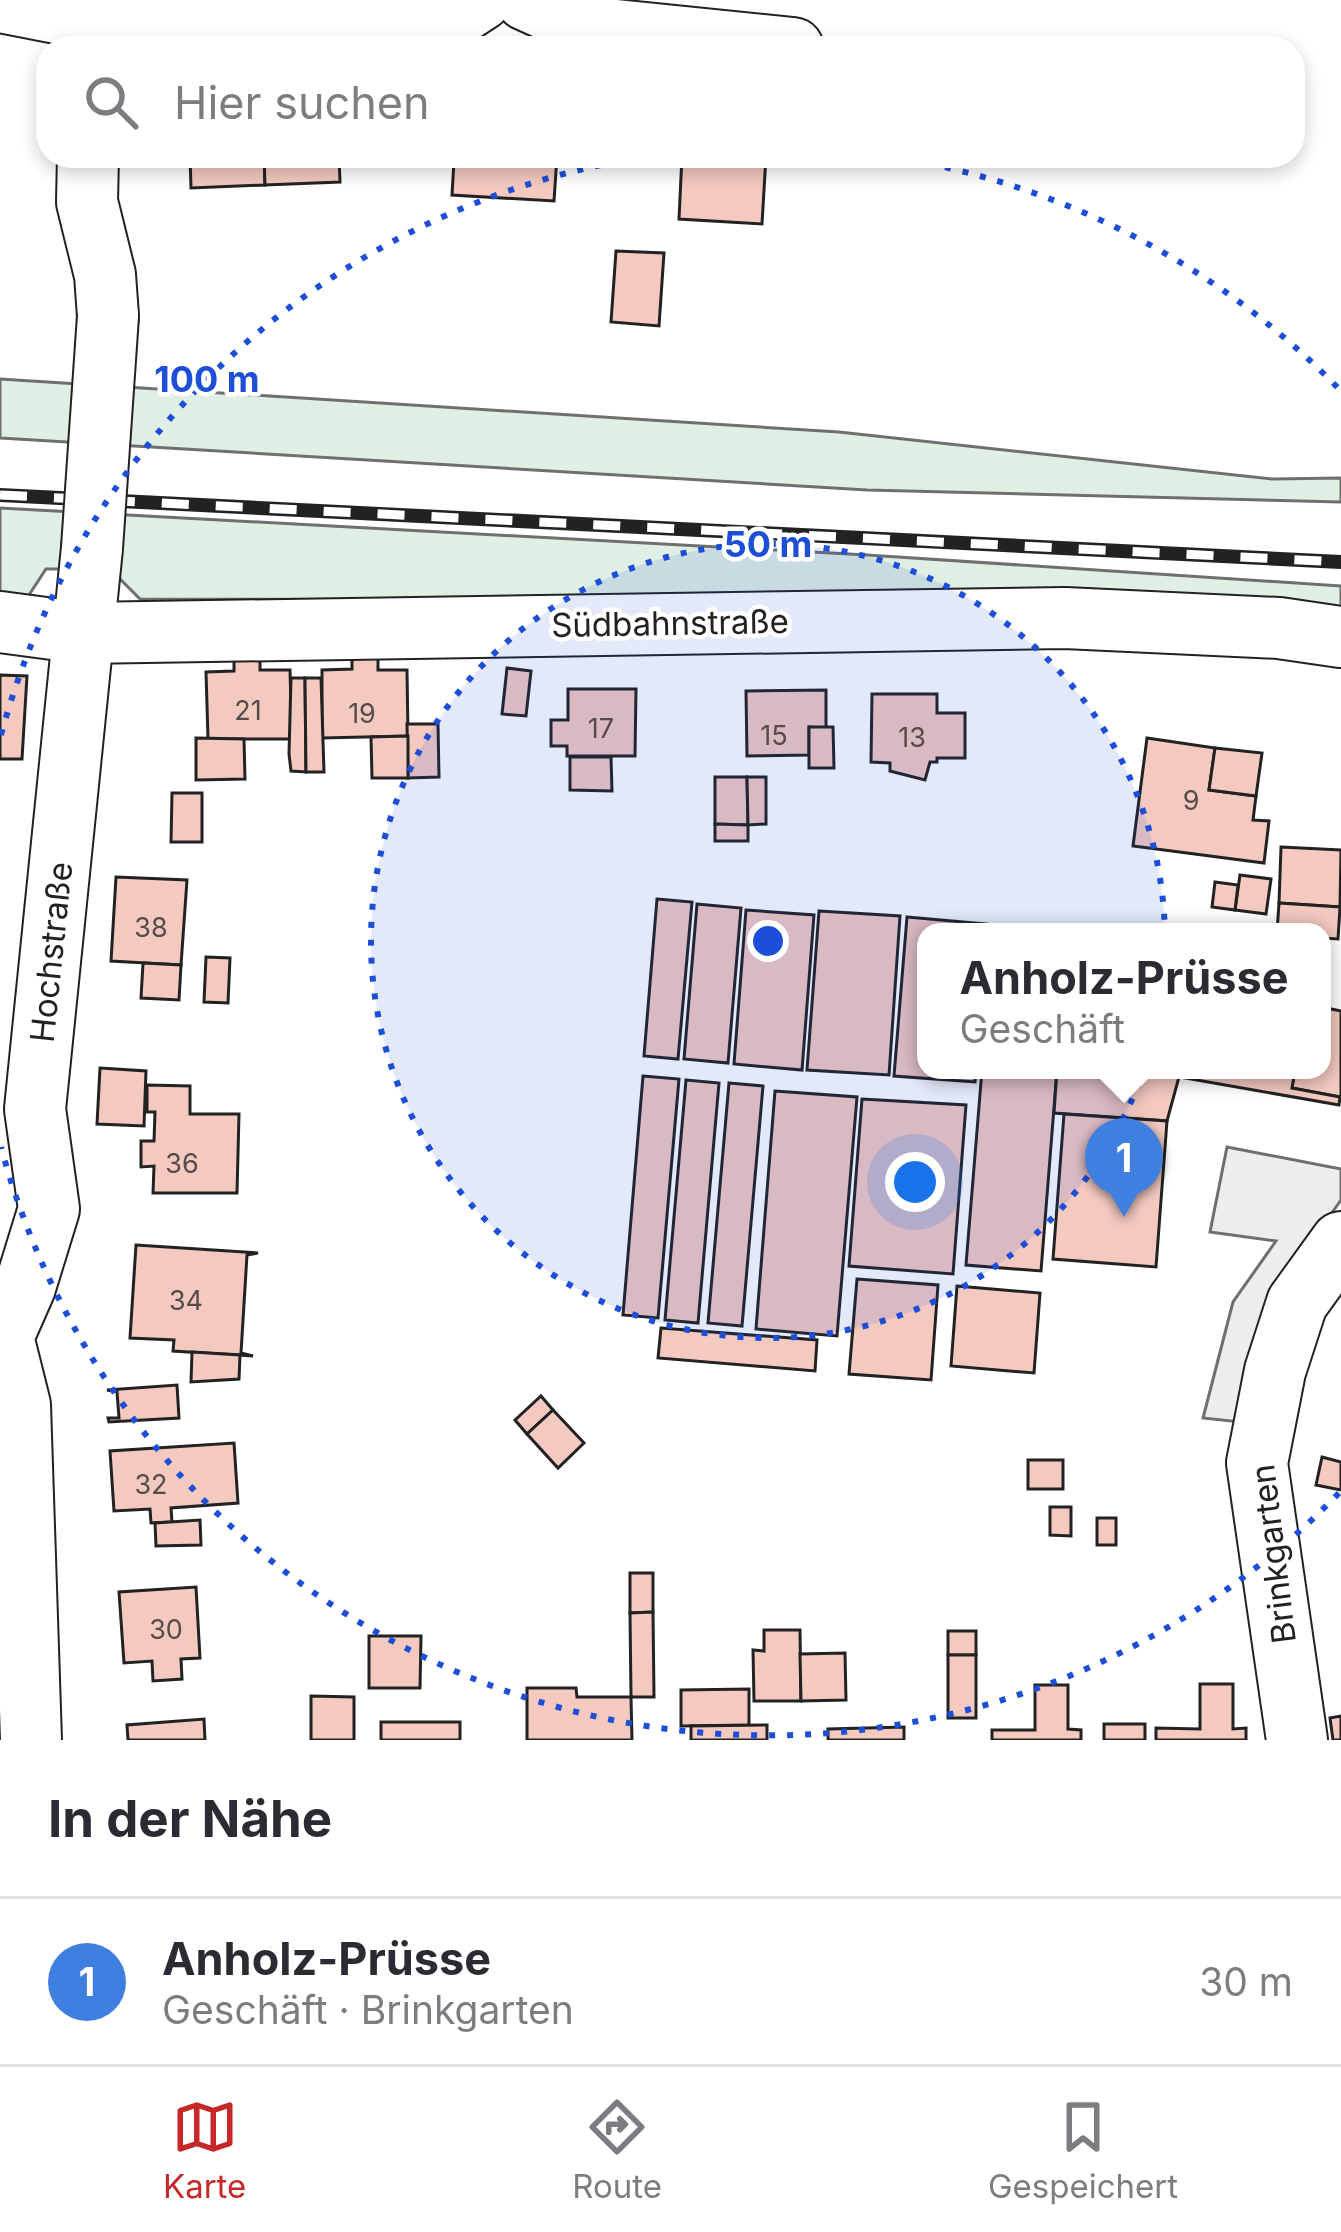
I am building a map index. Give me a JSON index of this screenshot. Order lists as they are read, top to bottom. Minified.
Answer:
{"streets":{"street":["Südbahnstraße","Hochstraße","Brinkgarten"]},"crossings":[["Südbahnstraße","Hochstraße"]],"house_numbers":["21","19","17","15","13","9","38","36","34","32","30"],"page":{"search":"Hier suchen","popup":["Anholz-Prüsse","Geschäft"],"pins":"1","heading":"In der Nähe","list":[{"mark":"1","name":"Anholz-Prüsse","note":"Geschäft · Brinkgarten","value":"30 m"}],"nav":["Karte","Route","Gespeichert"]},"rings":["100 m","50 m"]}
